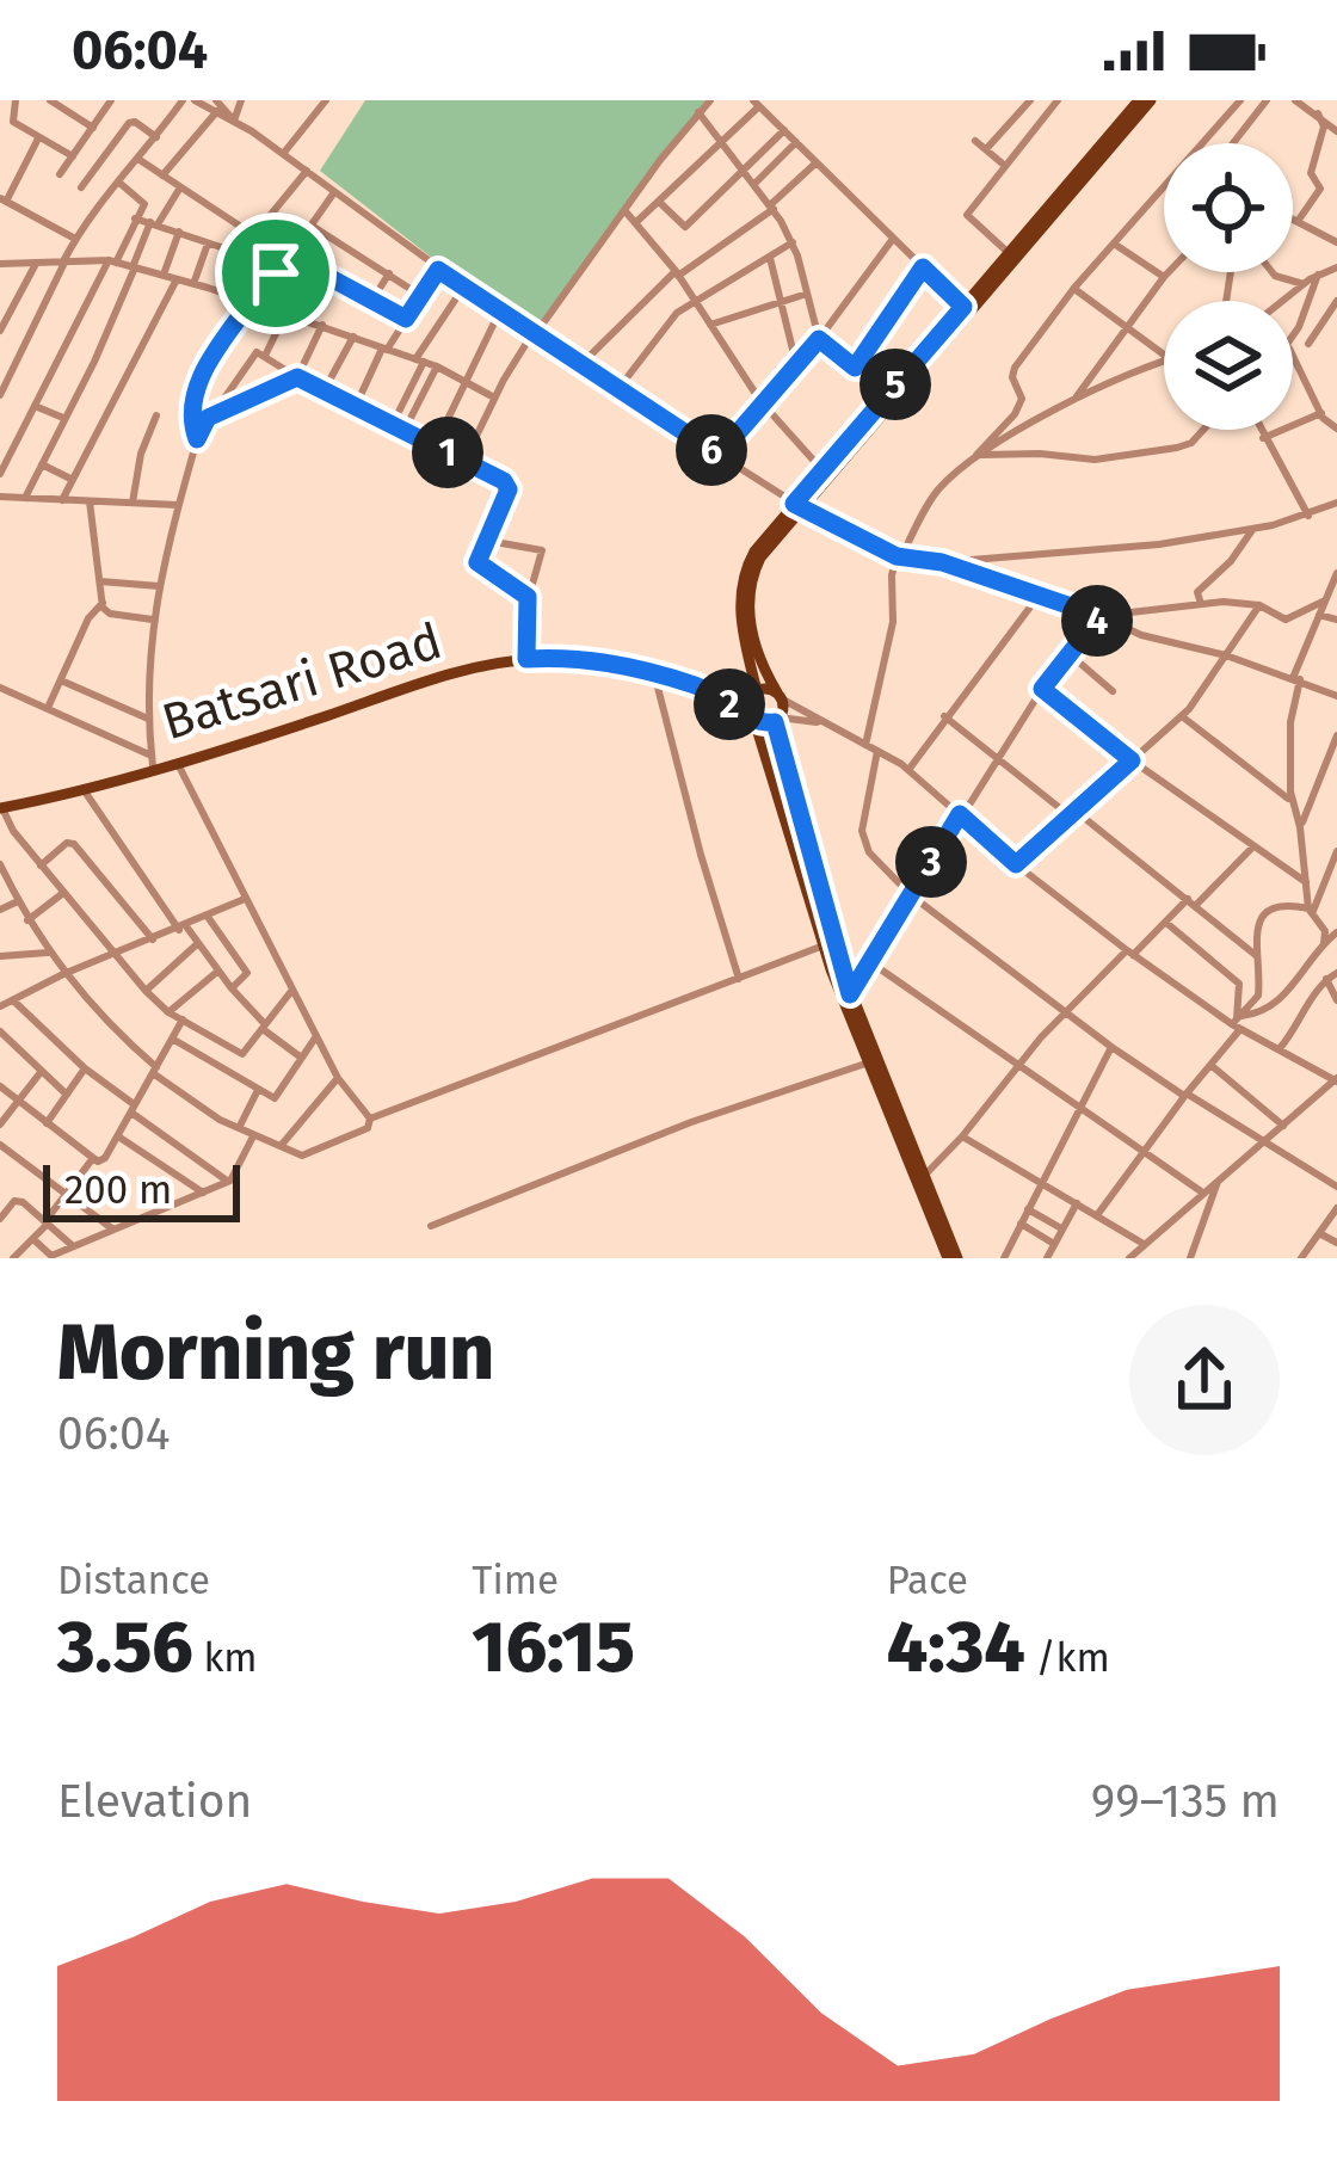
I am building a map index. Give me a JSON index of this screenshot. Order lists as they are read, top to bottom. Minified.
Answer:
{"streets":{"main road":["Batsari Road"]},"scale_bar":"200 m","page":{"status":"06:04","pins":["5","6","1","4","2","3"],"scale":"200 m","heading":["Morning run","06:04"],"stats":[["Distance","3.56 km"],["Time","16:15"],["Pace","4:34 /km"]],"chart":["Elevation","99–135 m"]}}
